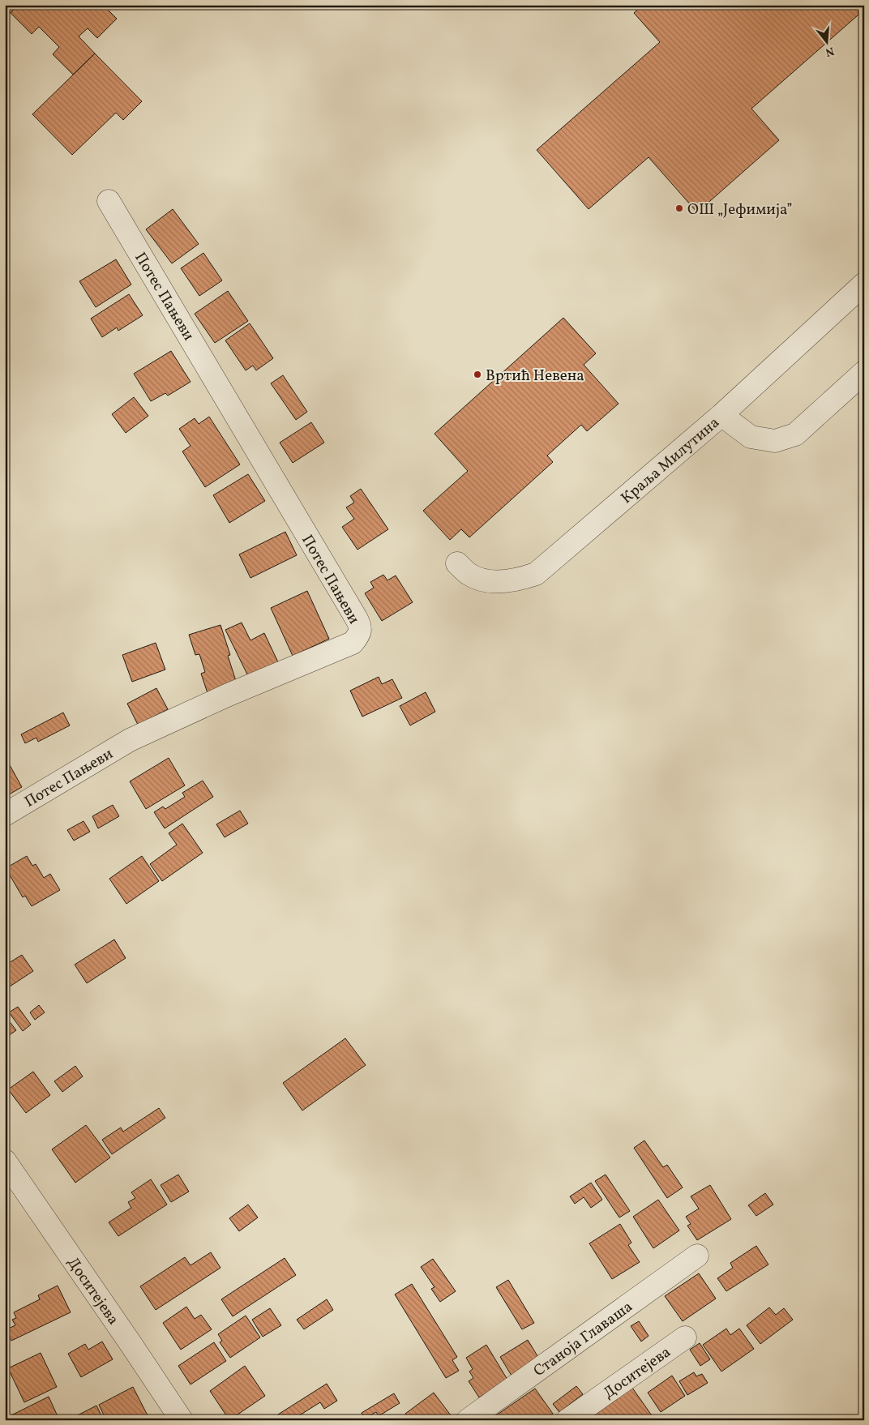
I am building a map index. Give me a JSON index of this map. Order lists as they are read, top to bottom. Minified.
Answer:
{"streets":{"street":["Потес Пањеви","Краља Милутина","Доситејева","Станоја Главаша"]},"places":["ОШ „Јефимија”","Вртић Невена"],"north":"bottom"}
